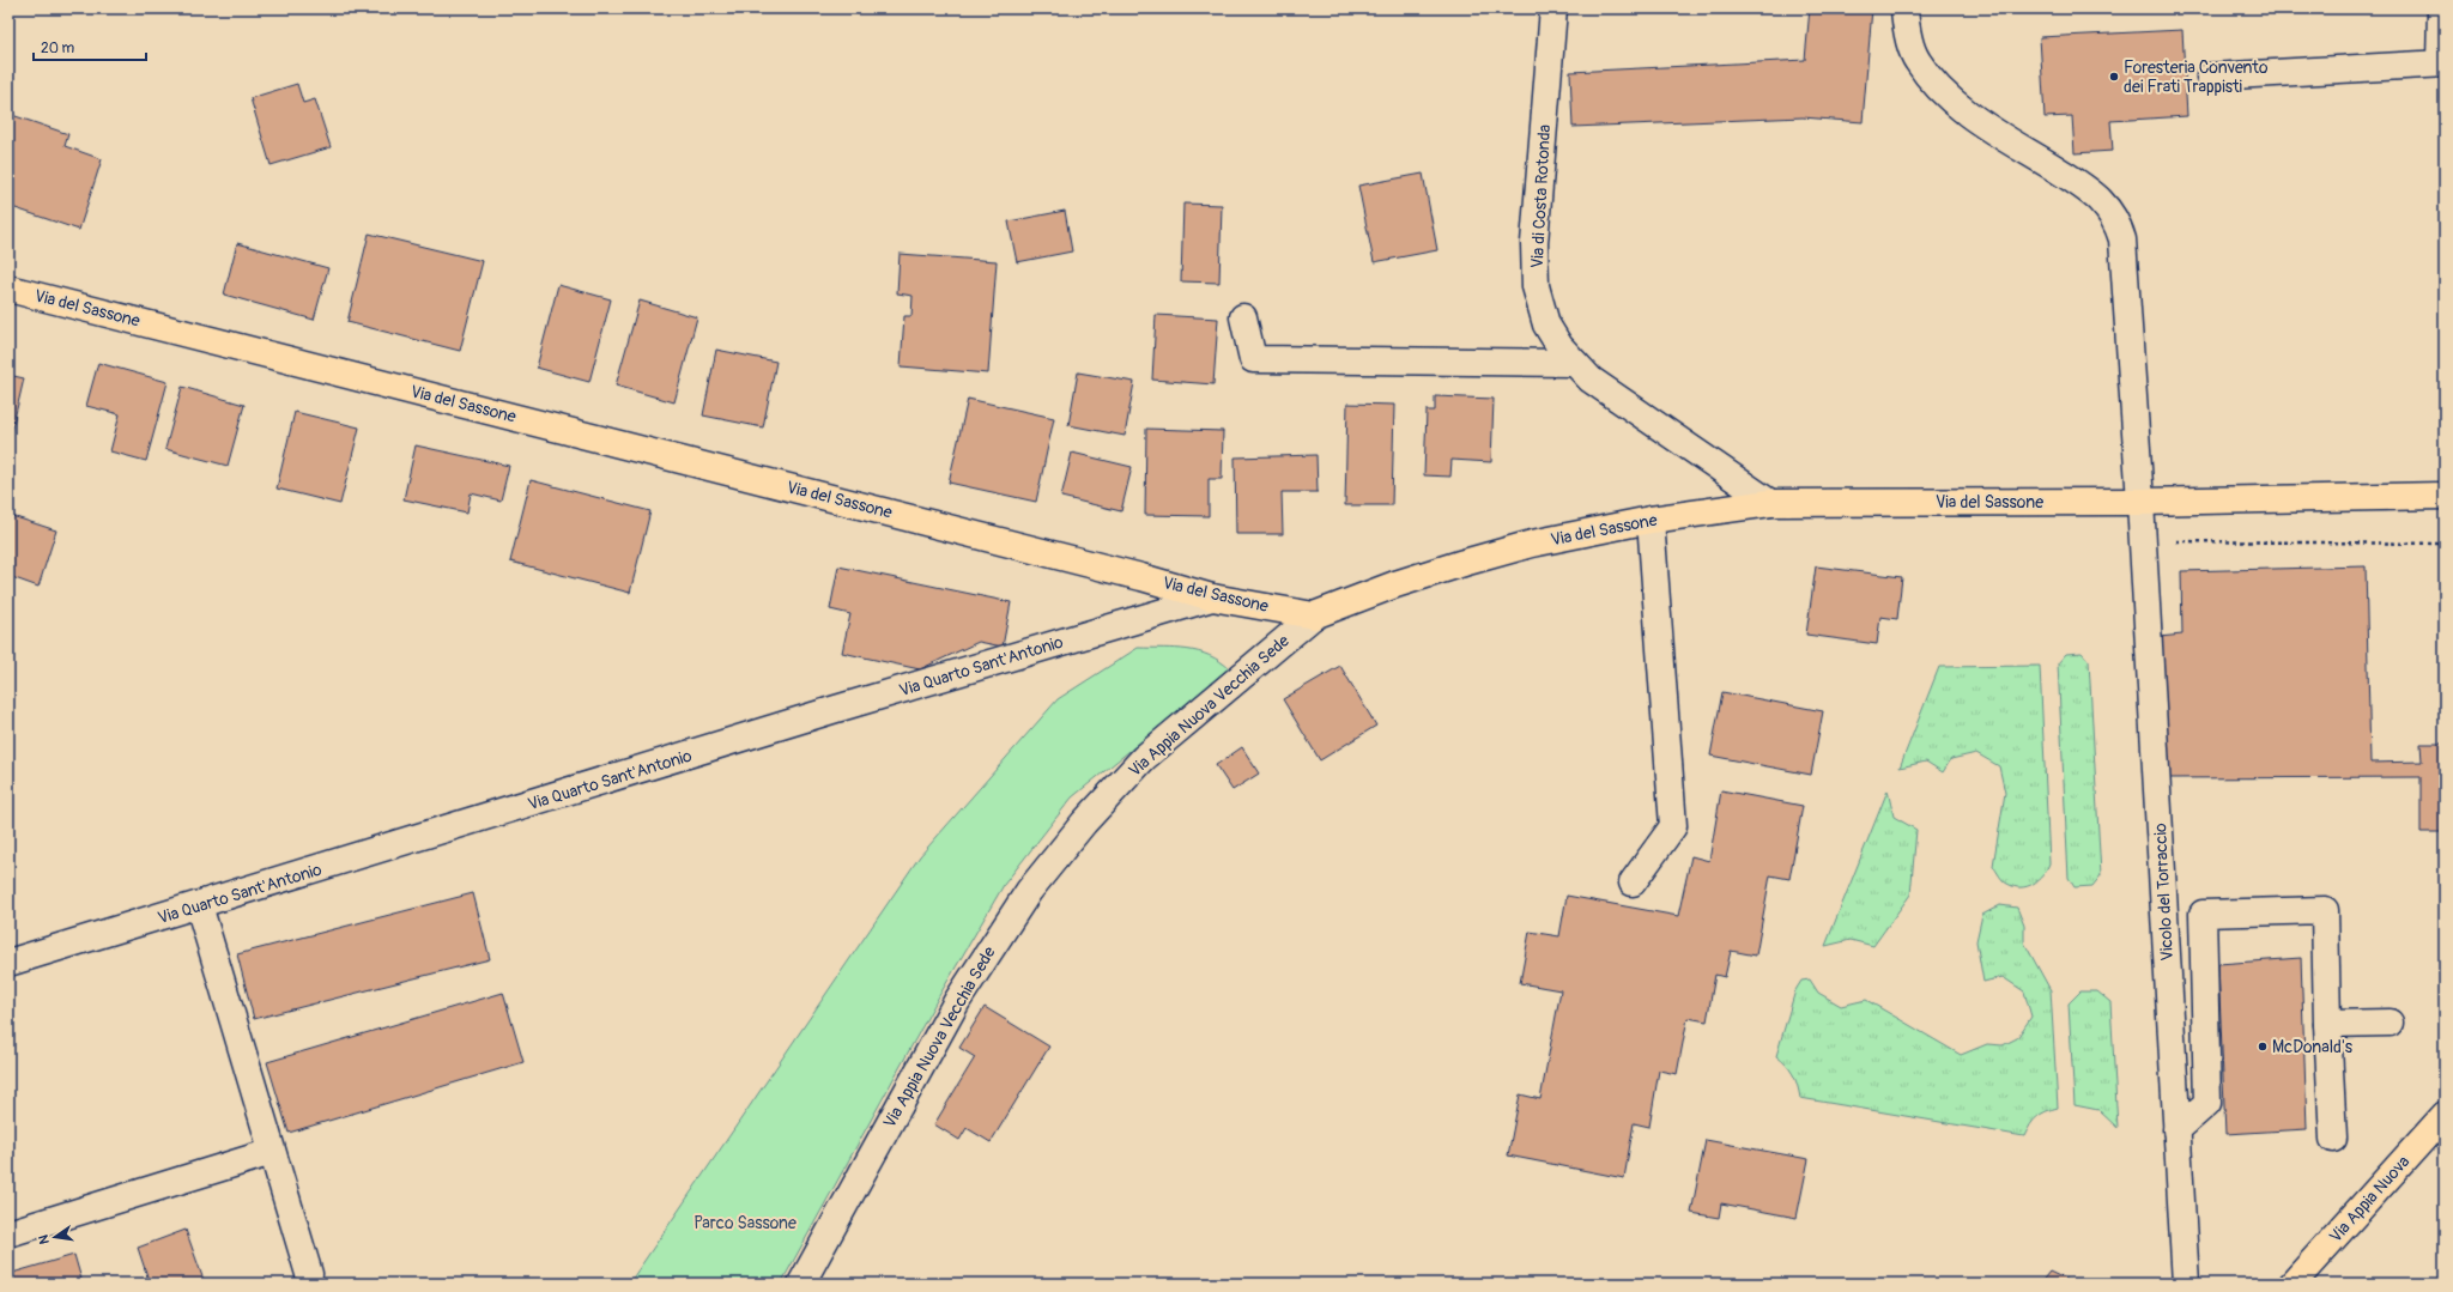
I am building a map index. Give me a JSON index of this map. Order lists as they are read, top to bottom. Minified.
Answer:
{"streets":{"main road":["Via del Sassone","Via Appia Nuova"],"street":["Via di Costa Rotonda","Via Quarto Sant'Antonio","Via Appia Nuova Vecchia Sede","Vicolo del Torraccio"]},"crossings":[["Via di Costa Rotonda","Via del Sassone"],["Via del Sassone","Via Quarto Sant'Antonio"],["Via del Sassone","Via Appia Nuova Vecchia Sede"],["Via del Sassone","Vicolo del Torraccio"]],"parks":["Parco Sassone"],"places":["Foresteria Convento dei Frati Trappisti","McDonald's"],"scale_bar":"20 m","north":"left"}
